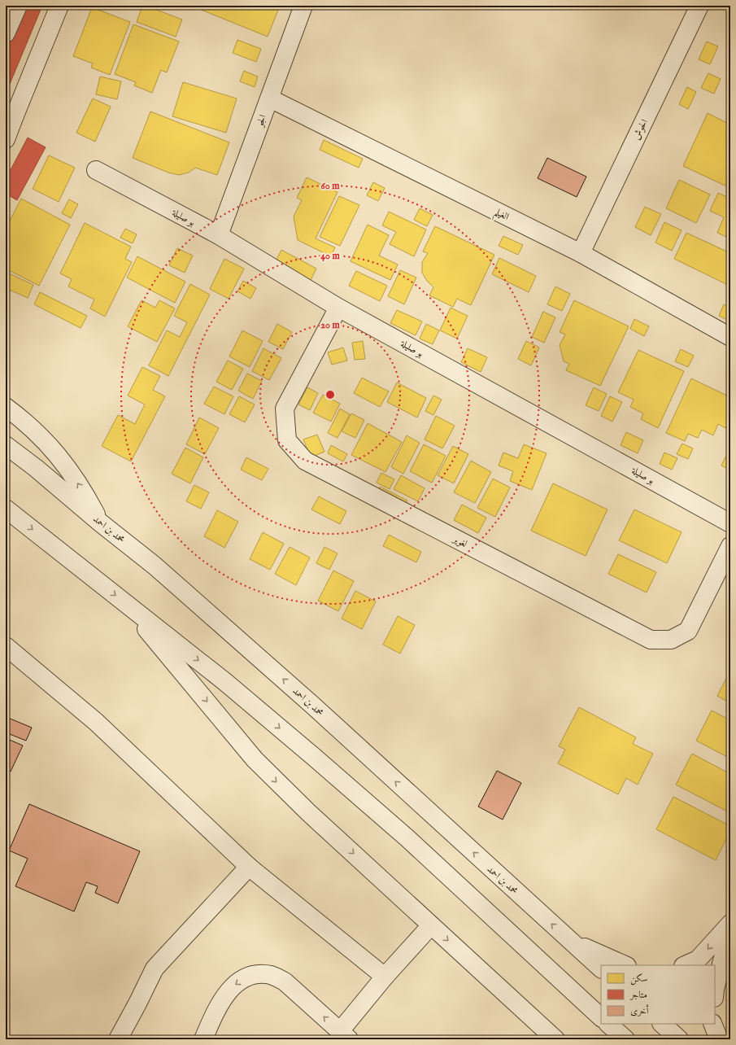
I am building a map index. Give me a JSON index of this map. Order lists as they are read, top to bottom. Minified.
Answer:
{"streets":{"street":["الجو","الحوش","الغيلم","بو صليلة","محمد بن احمد","لغوير"]},"crossings":[["الجو","الغيلم"],["الجو","بو صليلة"],["الحوش","الغيلم"],["بو صليلة","لغوير"]],"legend":["سكن","متاجر","أخرى"],"rings":["60 m","40 m","20 m"]}
